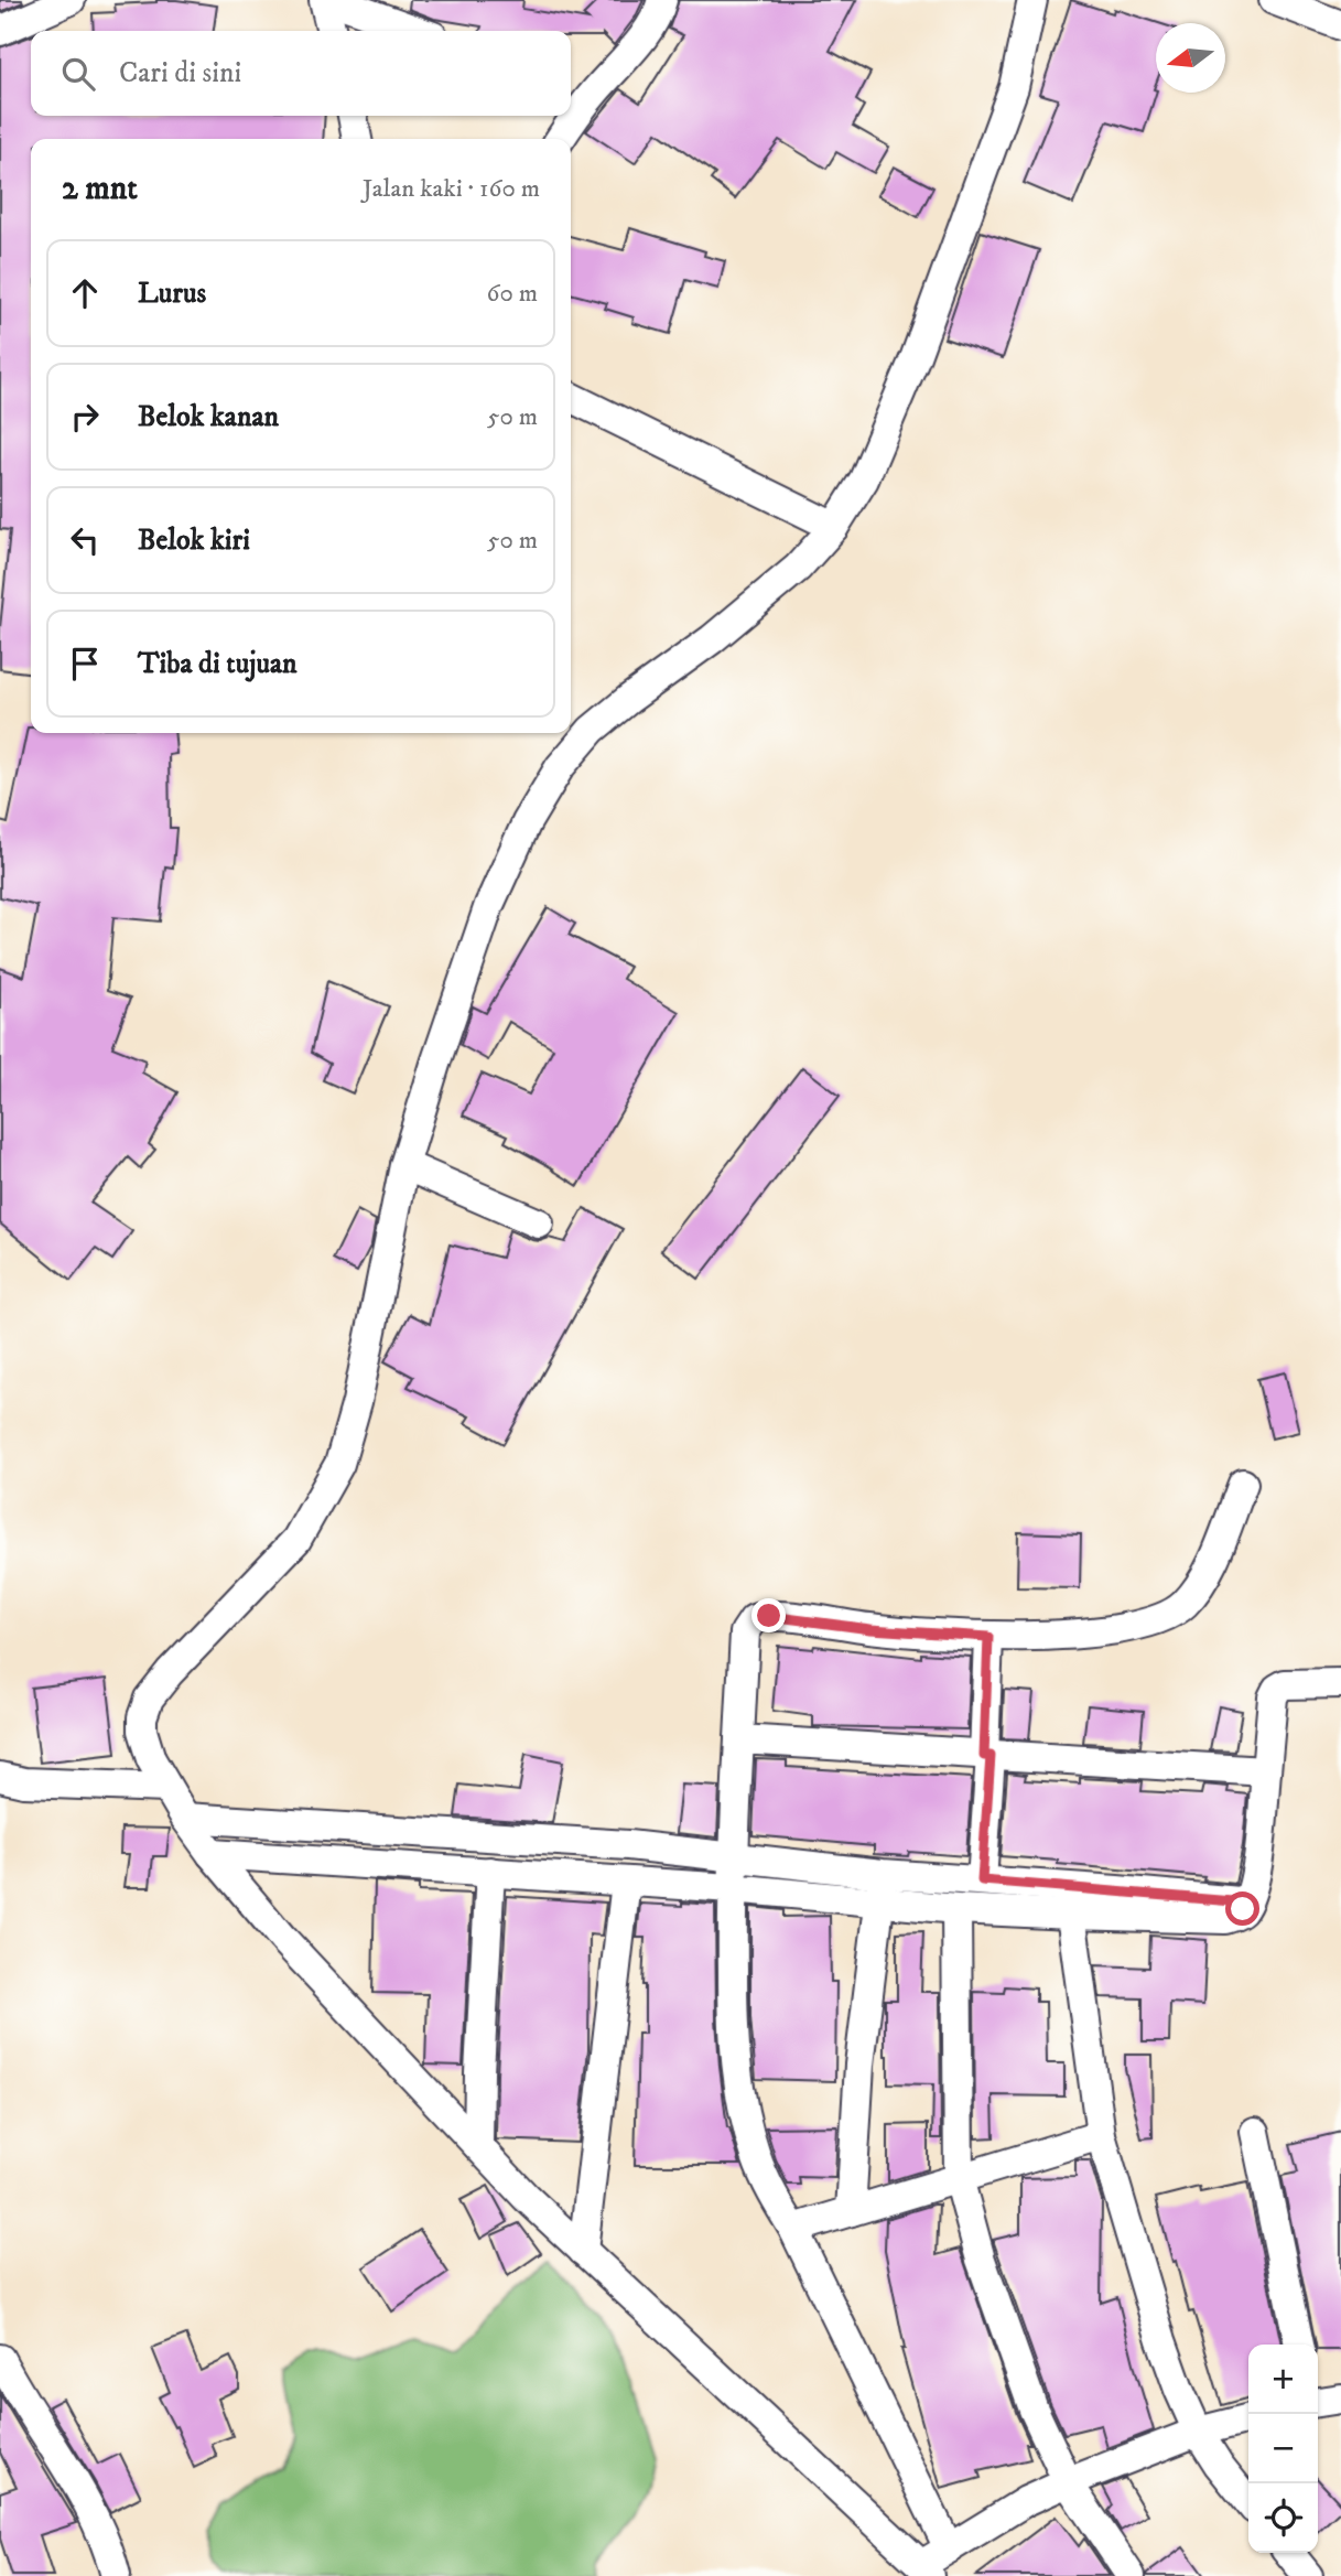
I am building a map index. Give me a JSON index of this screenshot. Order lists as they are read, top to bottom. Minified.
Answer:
{"north":"left","page":{"search":"Cari di sini","heading":["2 mnt","Jalan kaki · 160 m"],"list":[["Lurus","60 m"],["Belok kanan","50 m"],["Belok kiri","50 m"],"Tiba di tujuan"],"map_buttons":["+","−"]}}
